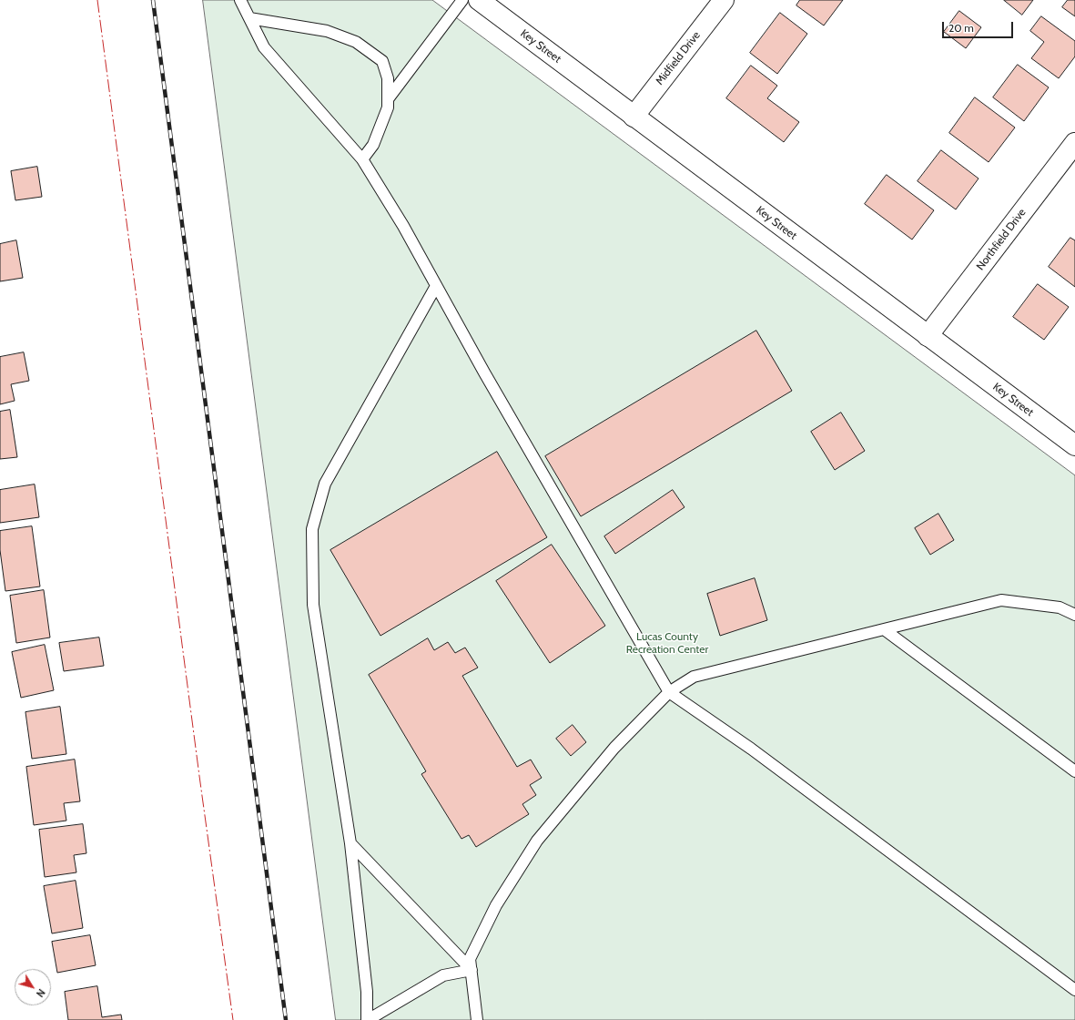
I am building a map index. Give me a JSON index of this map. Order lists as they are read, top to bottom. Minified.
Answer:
{"streets":{"street":["Key Street","Midfield Drive","Northfield Drive"]},"crossings":[["Key Street","Midfield Drive"],["Key Street","Northfield Drive"]],"parks":["Lucas County Recreation Center"],"scale_bar":"20 m","north":"bottom right"}
